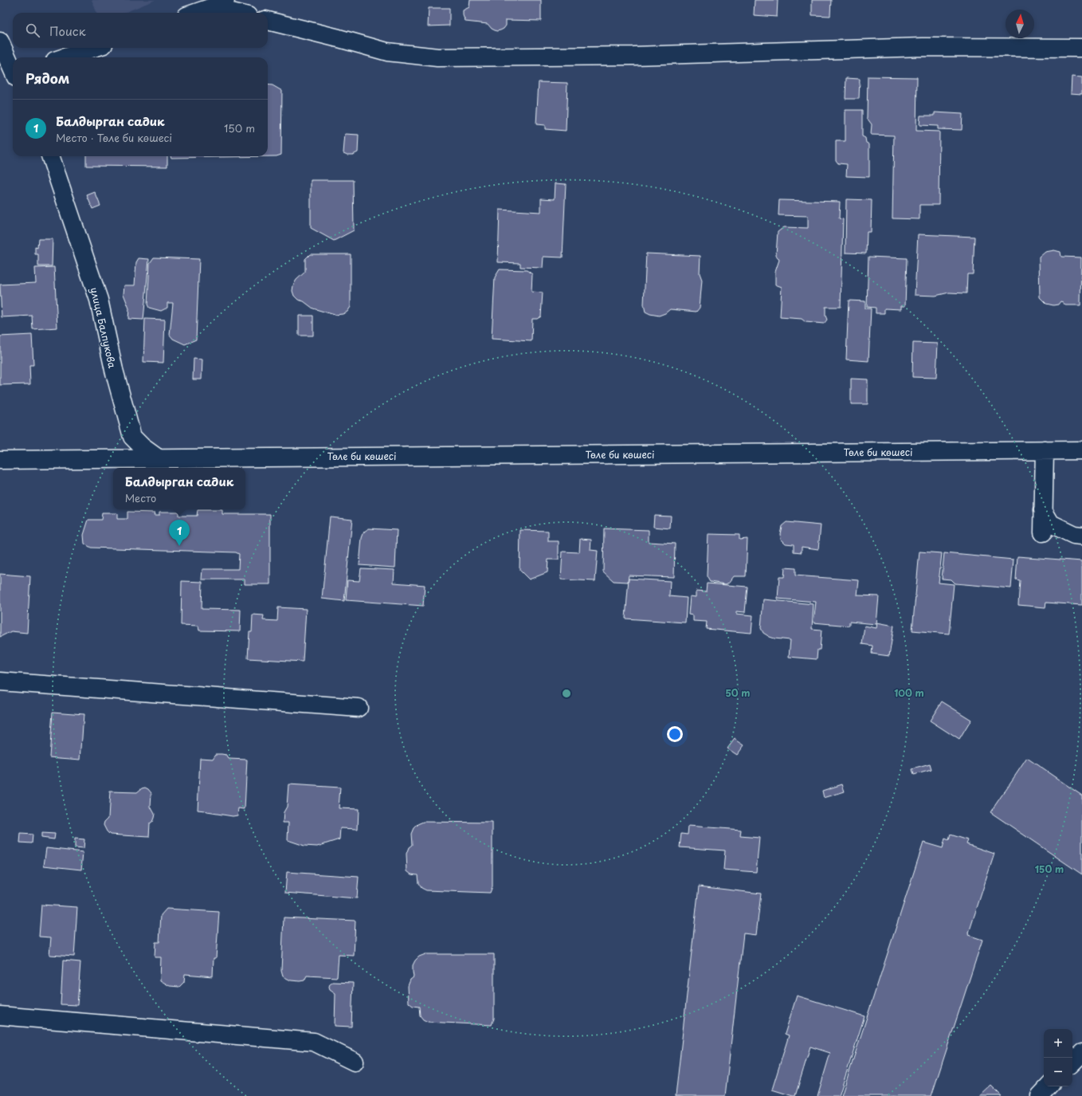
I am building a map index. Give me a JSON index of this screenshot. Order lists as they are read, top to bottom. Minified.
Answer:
{"streets":{"street":["улица Балпукова","Төле би көшесі"]},"crossings":[["улица Балпукова","Төле би көшесі"]],"north":"top","page":{"search":"Поиск","heading":"Рядом","list":[{"mark":"1","name":"Балдырган садик","note":"Место · Төле би көшесі","value":"150 m"}],"popup":["Балдырган садик","Место"],"pins":"1","map_buttons":["+","−"]},"rings":["50 m","100 m","150 m"]}
